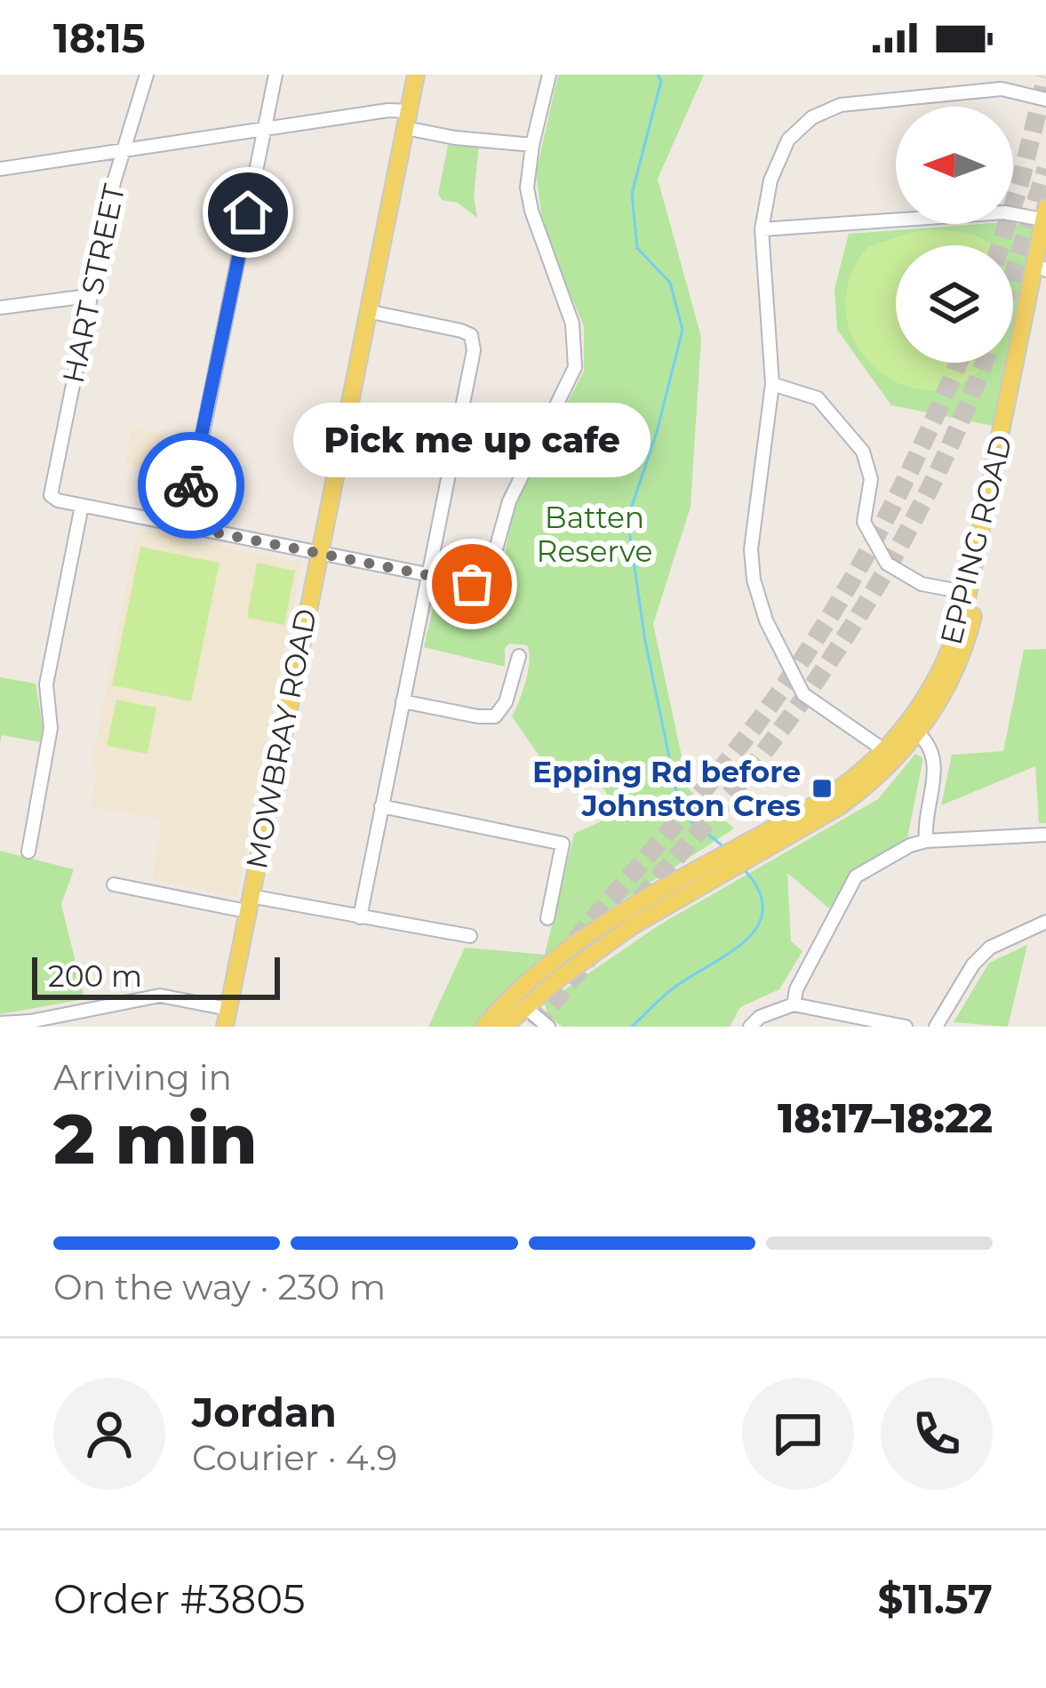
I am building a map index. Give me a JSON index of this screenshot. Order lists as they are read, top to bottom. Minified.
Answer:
{"streets":{"main road":["EPPING ROAD","MOWBRAY ROAD"],"street":["HART STREET"]},"parks":["Batten Reserve"],"places":{"other":["Pick me up cafe"],"transit":["Epping Rd before Johnston Cres"]},"scale_bar":"200 m","north":"left","page":{"status":"18:15","bubble":"Pick me up cafe","scale":"200 m","heading":["2 min","Arriving in","18:17–18:22"],"panel":["Jordan","Courier · 4.9","Order #3805","$11.57"],"bar":"On the way · 230 m"}}
